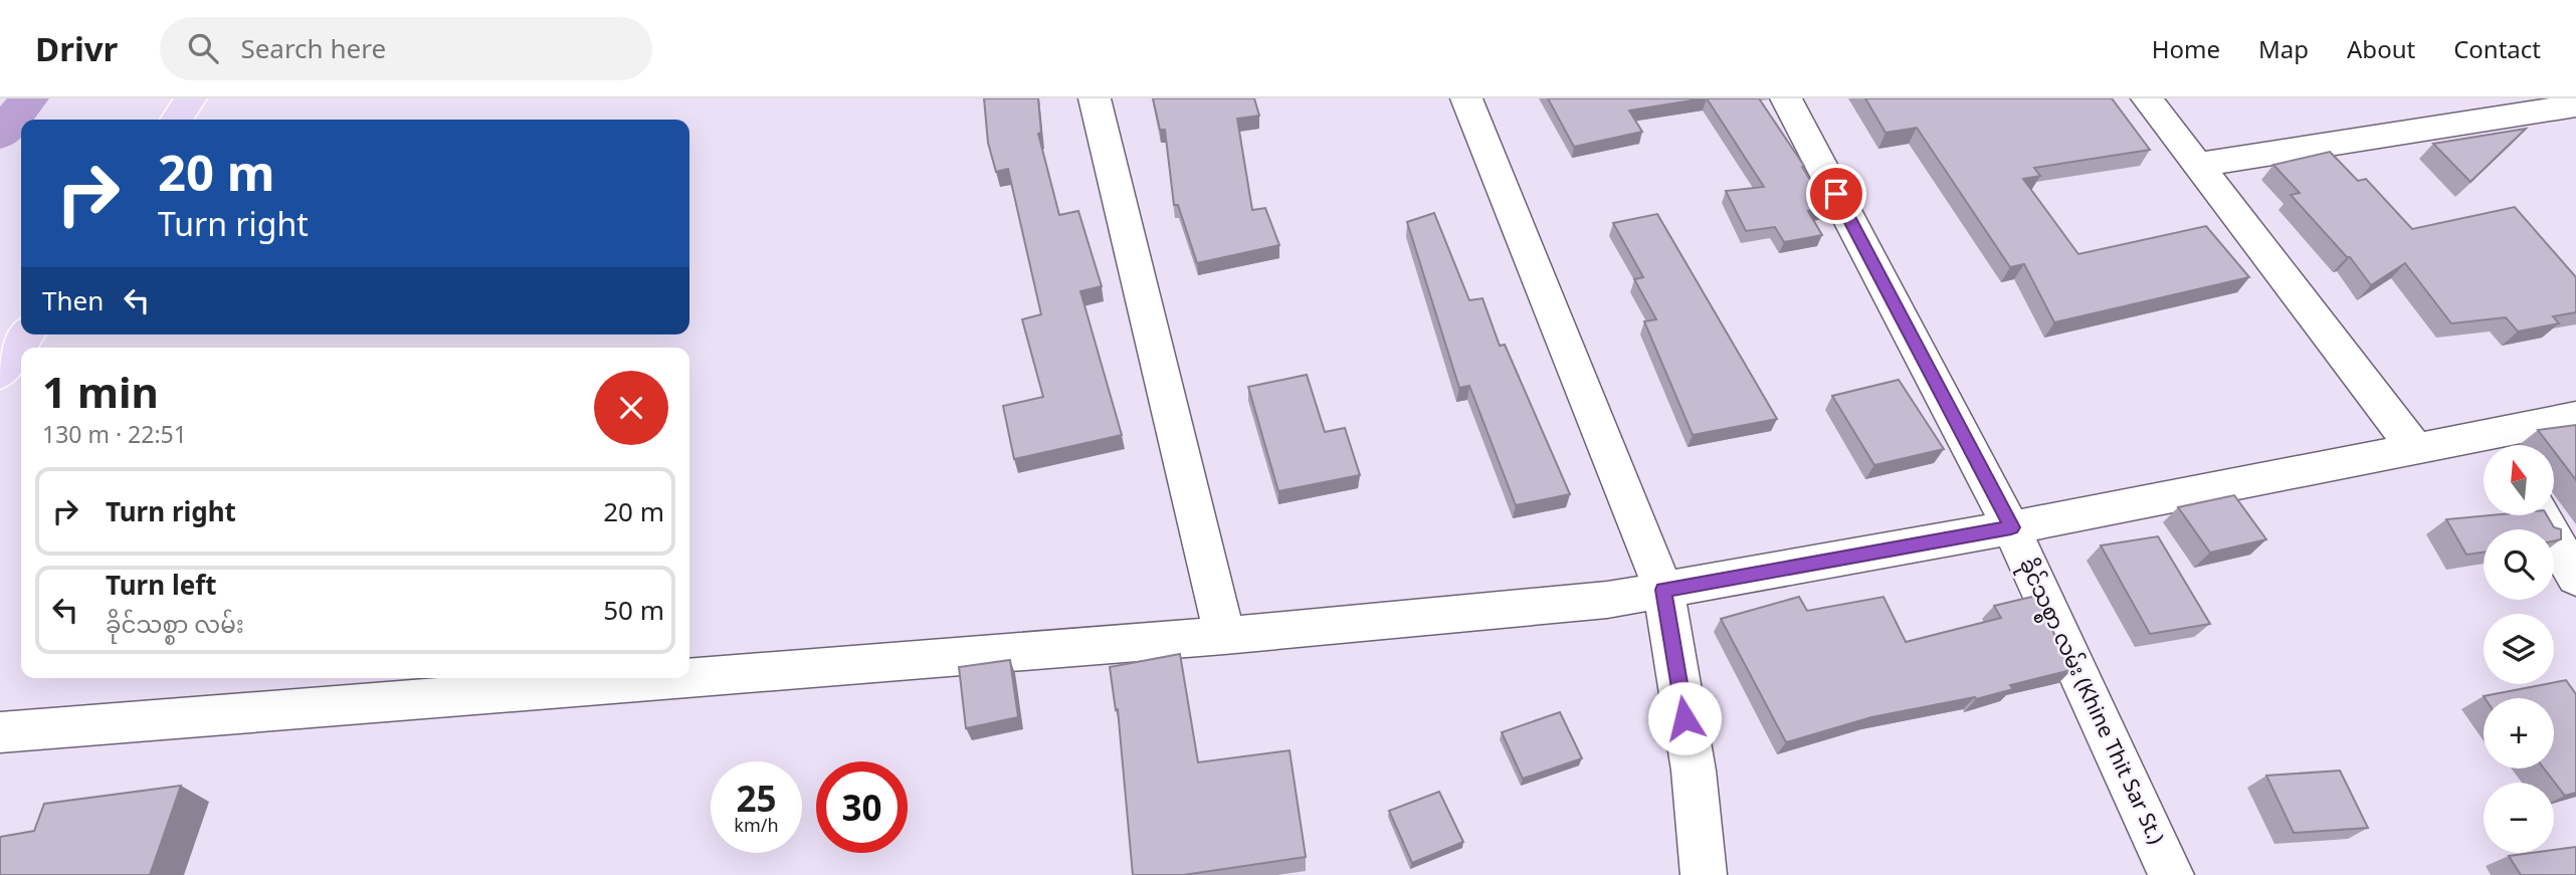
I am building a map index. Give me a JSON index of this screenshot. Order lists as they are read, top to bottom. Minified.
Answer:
{"streets":{"street":["ခိုင်သစ္စာ လမ်း (Khine Thit Sar St.)"]},"north":"top","page":{"header":"Drivr","search":"Search here","nav":["Home","Map","About","Contact"],"turn":["20 m","Turn right"],"then":"Then","heading":["1 min","130 m · 22:51"],"map_buttons":["+","−"],"list":[{"name":"Turn right","value":"20 m"},{"name":"Turn left","note":"ခိုင်သစ္စာ လမ်း","value":"50 m"}],"speed":"25 km/h","limit":"30"}}
